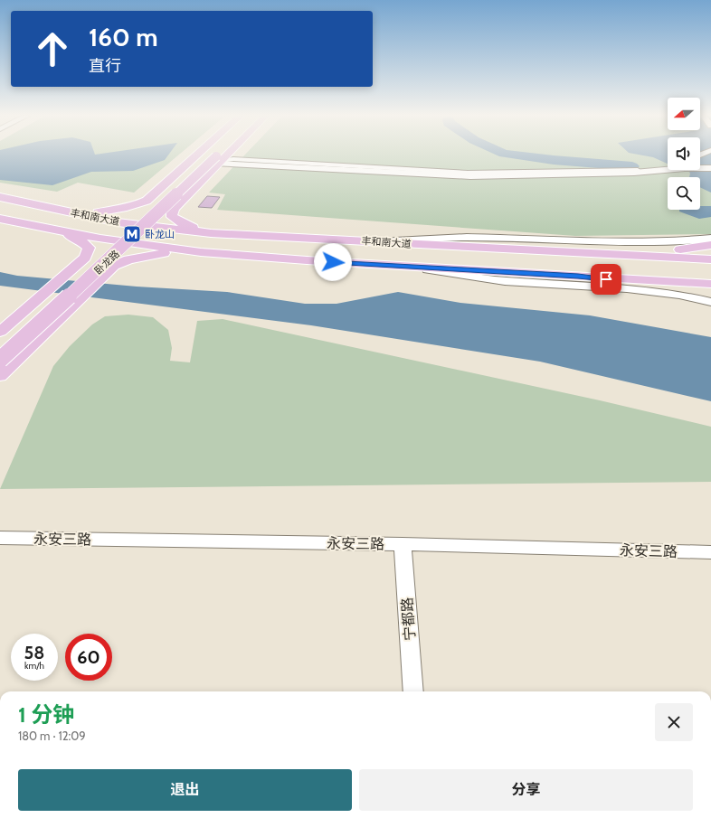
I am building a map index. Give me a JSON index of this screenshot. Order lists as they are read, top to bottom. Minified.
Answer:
{"streets":{"main road":["丰和南大道","卧龙路"],"street":["永安三路","宁都路"]},"crossings":[["丰和南大道","卧龙路"],["永安三路","宁都路"]],"places":{"metro station":["卧龙山"]},"north":"left","page":{"turn":["160 m","直行"],"speed":"58 km/h","limit":"60","heading":["1 分钟","180 m · 12:09"],"buttons":["退出","分享"]}}
